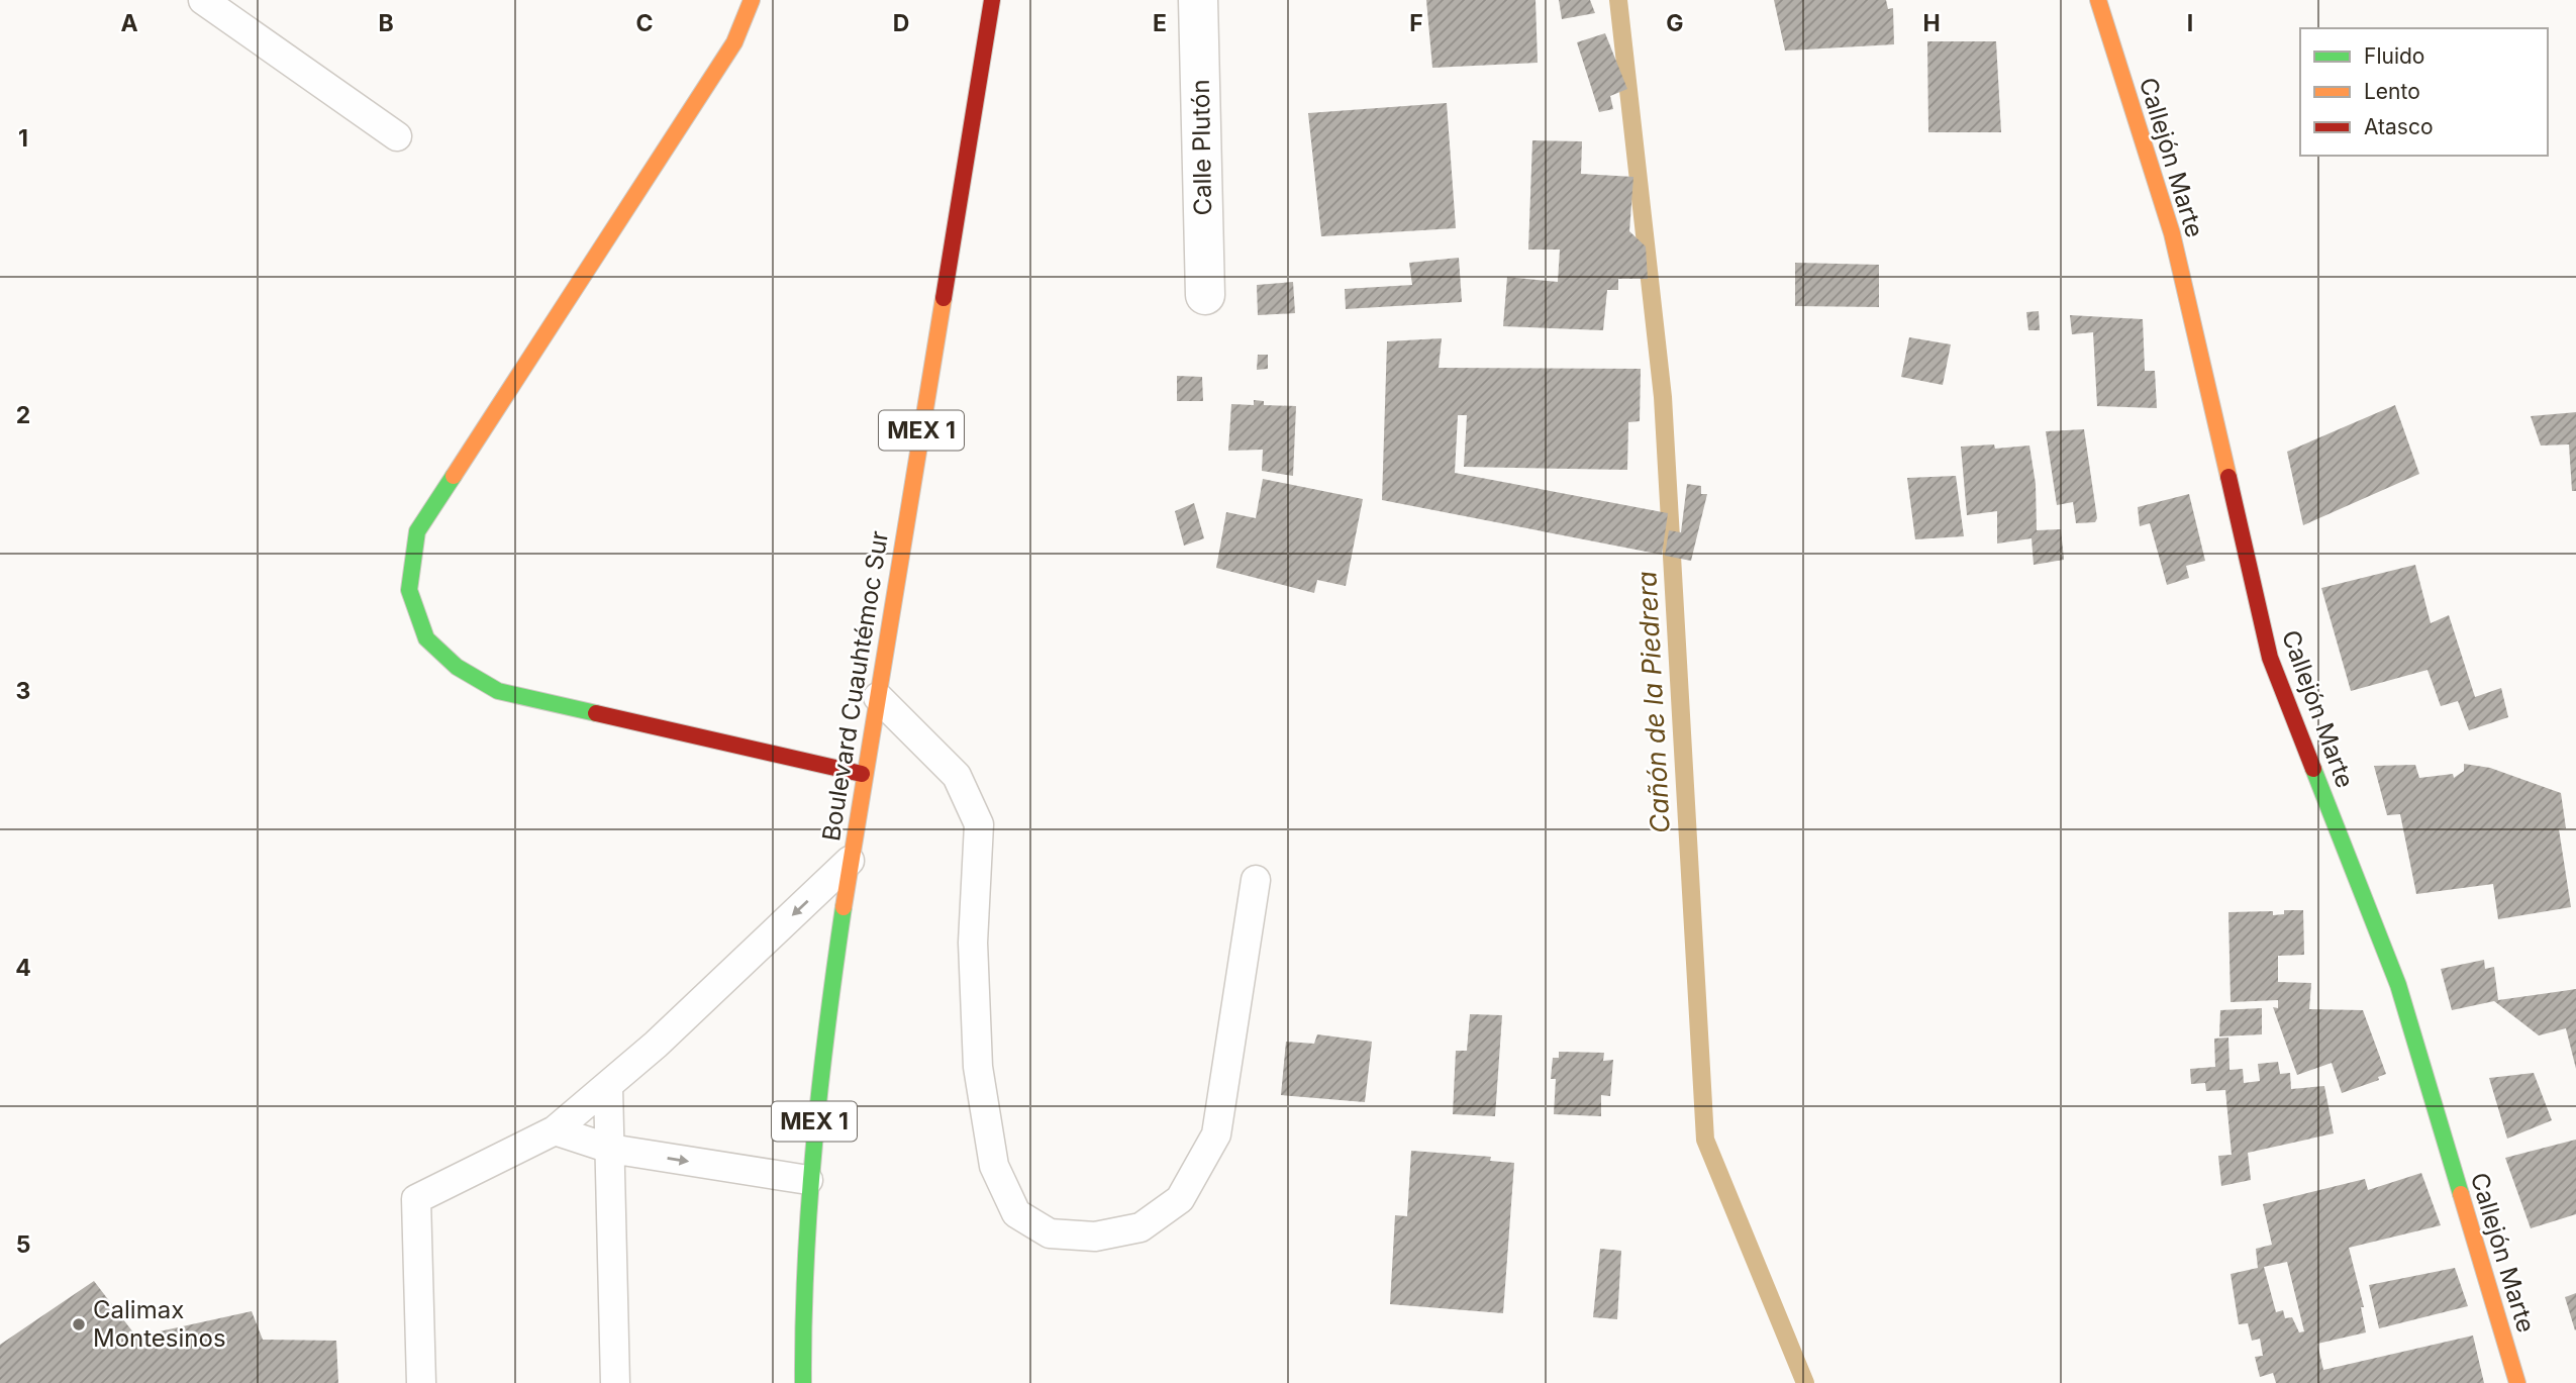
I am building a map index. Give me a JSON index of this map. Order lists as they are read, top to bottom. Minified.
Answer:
{"streets":{"street":["Calle Plutón","Callejón Marte","MEX 1","Boulevard Cuauhtémoc Sur"]},"water":["Cañón de la Piedrera"],"places":["Calimax Montesinos"],"legend":["Fluido","Lento","Atasco"],"grid":{"columns":["A","B","C","D","E","F","G","H","I"],"rows":["1","2","3","4","5"]}}
